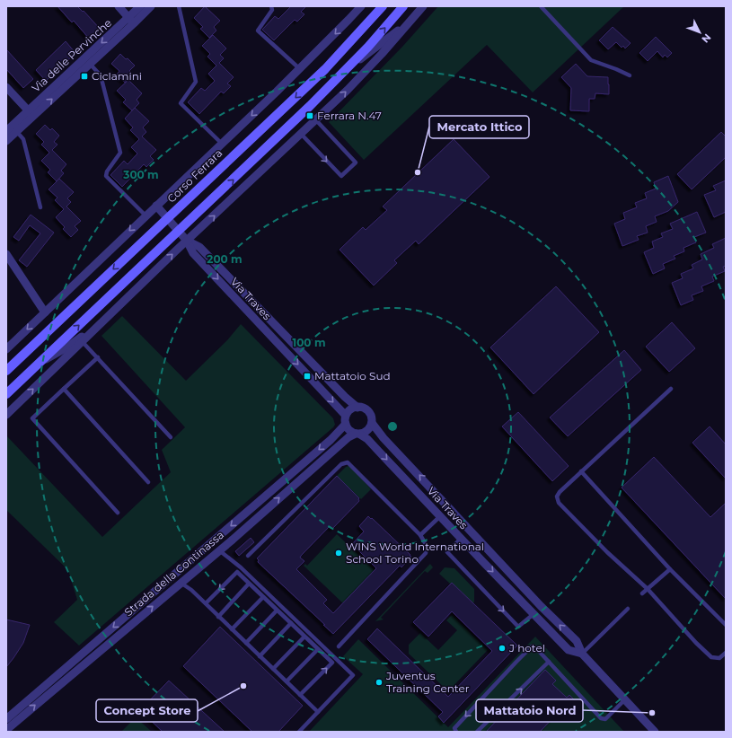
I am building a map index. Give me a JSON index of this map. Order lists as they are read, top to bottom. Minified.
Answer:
{"streets":{"main road":["Corso Ferrara"],"street":["Via delle Pervinche","Via Traves","Strada della Continassa"]},"crossings":[["Via delle Pervinche","Corso Ferrara"],["Corso Ferrara","Via Traves"],["Via Traves","Strada della Continassa"]],"one_way":["Corso Ferrara"],"places":{"transit":["Ciclamini","Ferrara N.47","Mattatoio Sud"],"other":["Mercato Ittico","WINS World International School Torino","J hotel","Juventus Training Center","Concept Store","Mattatoio Nord"]},"north":"bottom right","rings":["300 m","200 m","100 m"]}
